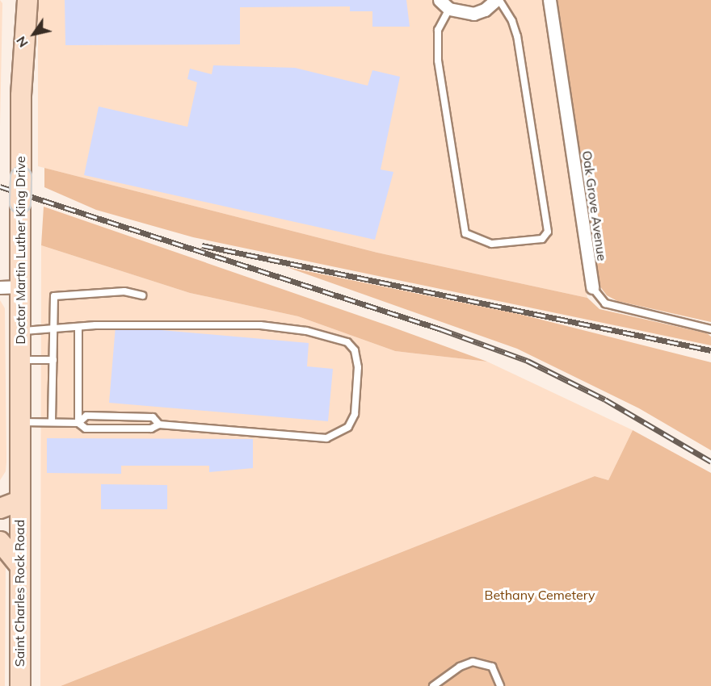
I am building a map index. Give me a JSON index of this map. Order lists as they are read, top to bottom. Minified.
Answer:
{"streets":{"main road":["Doctor Martin Luther King Drive","Saint Charles Rock Road"],"street":["Oak Grove Avenue"]},"crossings":[["Doctor Martin Luther King Drive","Saint Charles Rock Road"]],"parks":["Bethany Cemetery"],"north":"bottom left"}
